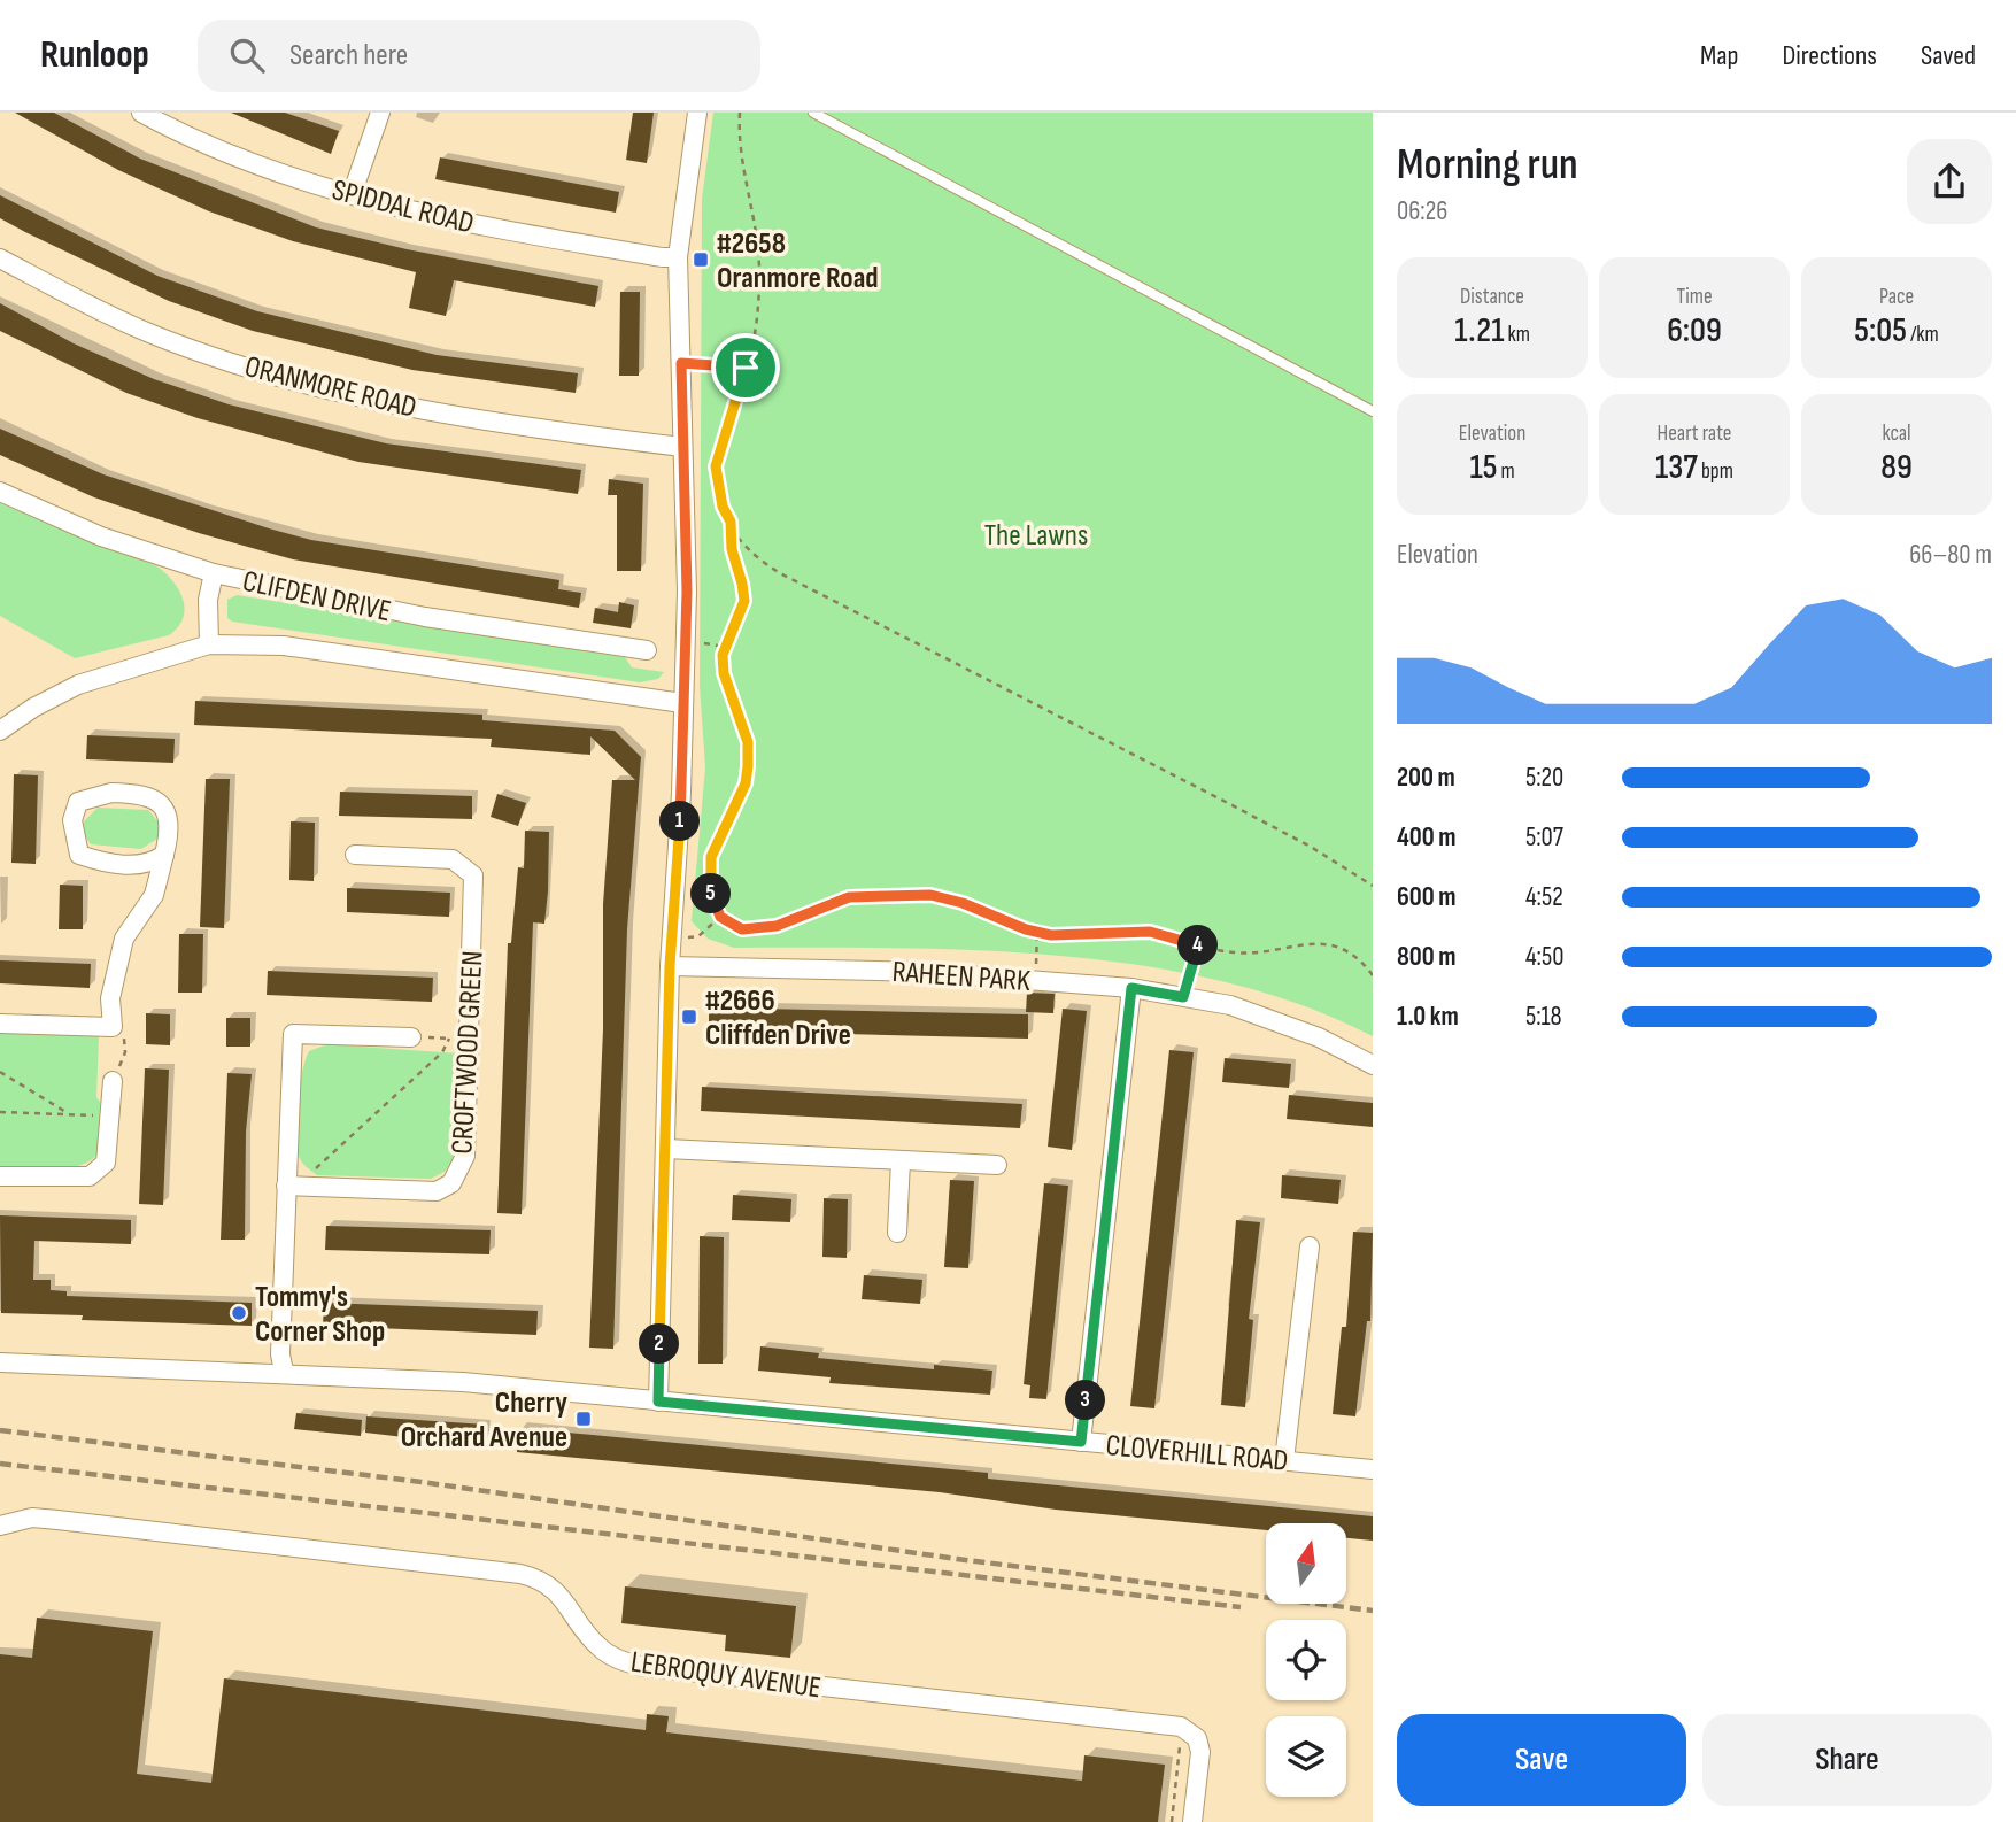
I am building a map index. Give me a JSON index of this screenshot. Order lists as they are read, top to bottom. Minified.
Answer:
{"streets":{"street":["SPIDDAL ROAD","ORANMORE ROAD","CLIFDEN DRIVE","RAHEEN PARK","CROFTWOOD GREEN","CLOVERHILL ROAD","LEBROQUY AVENUE"]},"crossings":[["CROFTWOOD GREEN","CLOVERHILL ROAD"]],"parks":["The Lawns"],"places":{"transit":["#2658 Oranmore Road","#2666 Cliffden Drive","Cherry Orchard Avenue"],"other":["Tommy's Corner Shop"]},"north":"top","page":{"header":"Runloop","search":"Search here","nav":["Map","Directions","Saved"],"heading":["Morning run","06:26"],"stats":[["Distance","1.21 km"],["Time","6:09"],["Pace","5:05 /km"],["Elevation","15 m"],["Heart rate","137 bpm"],["kcal","89"]],"chart":["Elevation","66–80 m"],"list":[{"name":"200 m","note":"5:20"},{"name":"400 m","note":"5:07"},{"name":"600 m","note":"4:52"},{"name":"800 m","note":"4:50"},{"name":"1.0 km","note":"5:18"}],"pins":["1","5","4","2","3"],"buttons":["Save","Share"]}}
